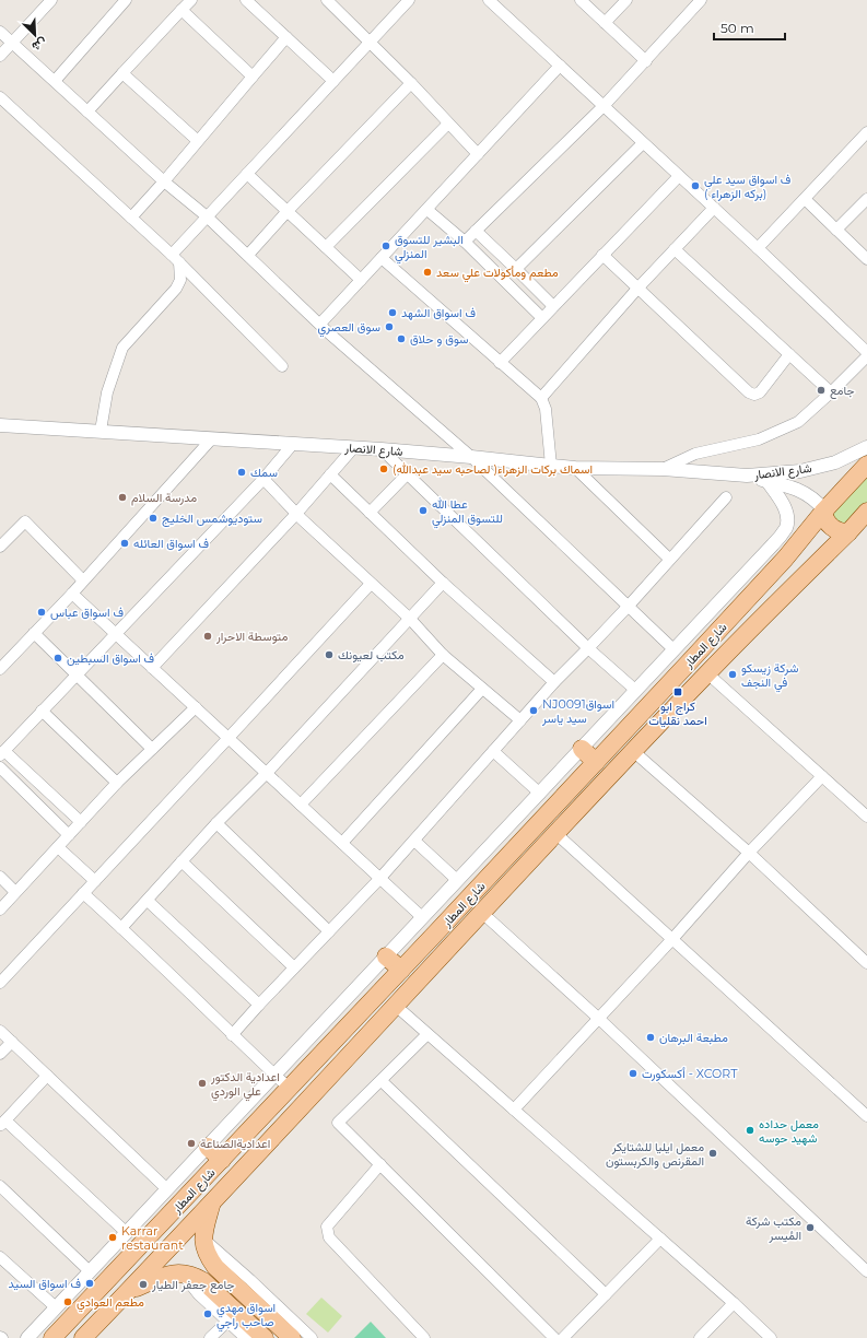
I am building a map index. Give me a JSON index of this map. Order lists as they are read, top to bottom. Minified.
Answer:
{"streets":{"main road":["شارع المطار"],"street":["شارع الانصار"]},"crossings":[["شارع الانصار","شارع المطار"]],"places":{"other":["ف اسواق سيد علي ( بركه الزهراء)","البشير للتسوق المنزلي","مطعم ومأكولات علي سعد","ف اسواق الشهد","سوق العصري","سوق و حلاق","جامع","اسماك بركات الزهراء( لصاحبه سيد عبدالله)","سمك","مدرسة السلام","عطا الله للتسوق المنزلي","ستوديوشمس الخليج","ف اسواق العائله","ف اسواق عباس","متوسطة الاحرار","مكتب لعيونك","ف اسواق السبطين","شركة زيسكو في النجف","NJ0091اسواق سيد ياسر","مطبعة البرهان","أكسكورت - XCORT","اعدادية الدكتور علي الوردي","معمل حداده شهيد حوسه","اعداديةالصناعة","معمل ايليا للشتايكر المقرنص والكربستون","مكتب شركة المُيسر","Karrar restaurant","ف اسواق السيد","جامع جعفر الطيار","مطعم العوادي","اسواق مهدي صاحب راجي"],"transit":["كراج ابو احمد نقليات"]},"scale_bar":"50 m","north":"bottom right"}
